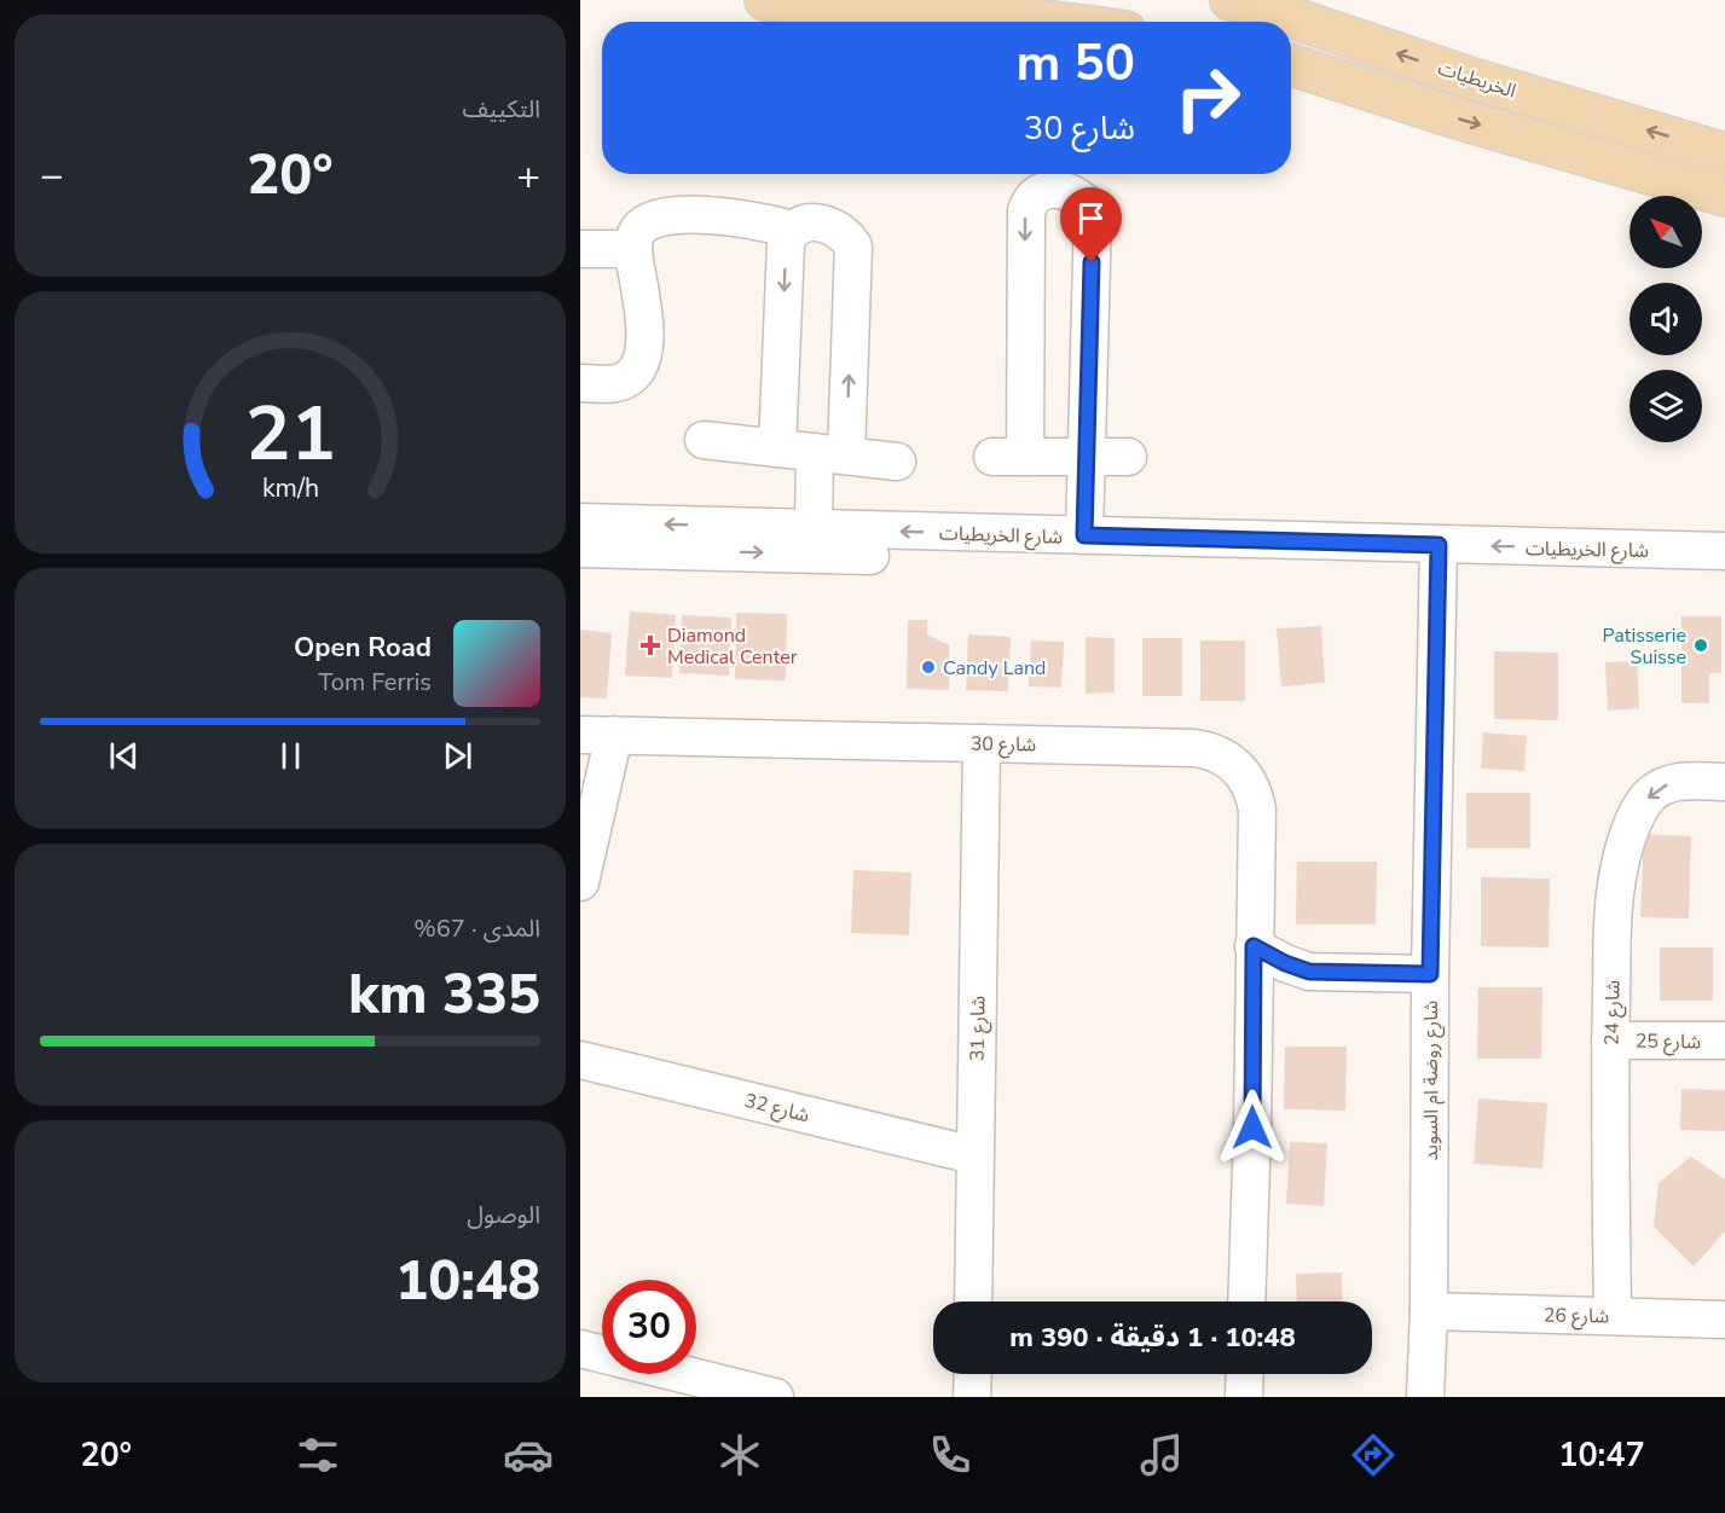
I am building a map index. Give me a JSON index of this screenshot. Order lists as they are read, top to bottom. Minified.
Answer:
{"streets":{"main road":["الخريطيات"],"street":["شارع الخريطيات","شارع 30","شارع 24","شارع 31","شارع 25","شارع روضة ام السويد","شارع 32","شارع 26"]},"crossings":[["شارع الخريطيات","شارع روضة ام السويد"],["شارع 30","شارع 31"],["شارع 24","شارع 25"],["شارع 24","شارع 26"],["شارع 31","شارع 32"],["شارع روضة ام السويد","شارع 26"]],"one_way":["شارع 24"],"places":{"health":["Diamond Medical Center"],"other":["Patisserie Suisse","Candy Land"]},"north":"top left","page":{"tile":["التكييف",["المدى · 67%","335 km"],["الوصول","10:48"]],"turn":["50 m","شارع 30"],"heat":["−","20°","+"],"song":["Open Road","Tom Ferris"],"limit":"30","trip":"10:48 · 1 دقيقة · 390 m","tabs":["10:47","20°"],"gauge":["21","km/h"]}}
